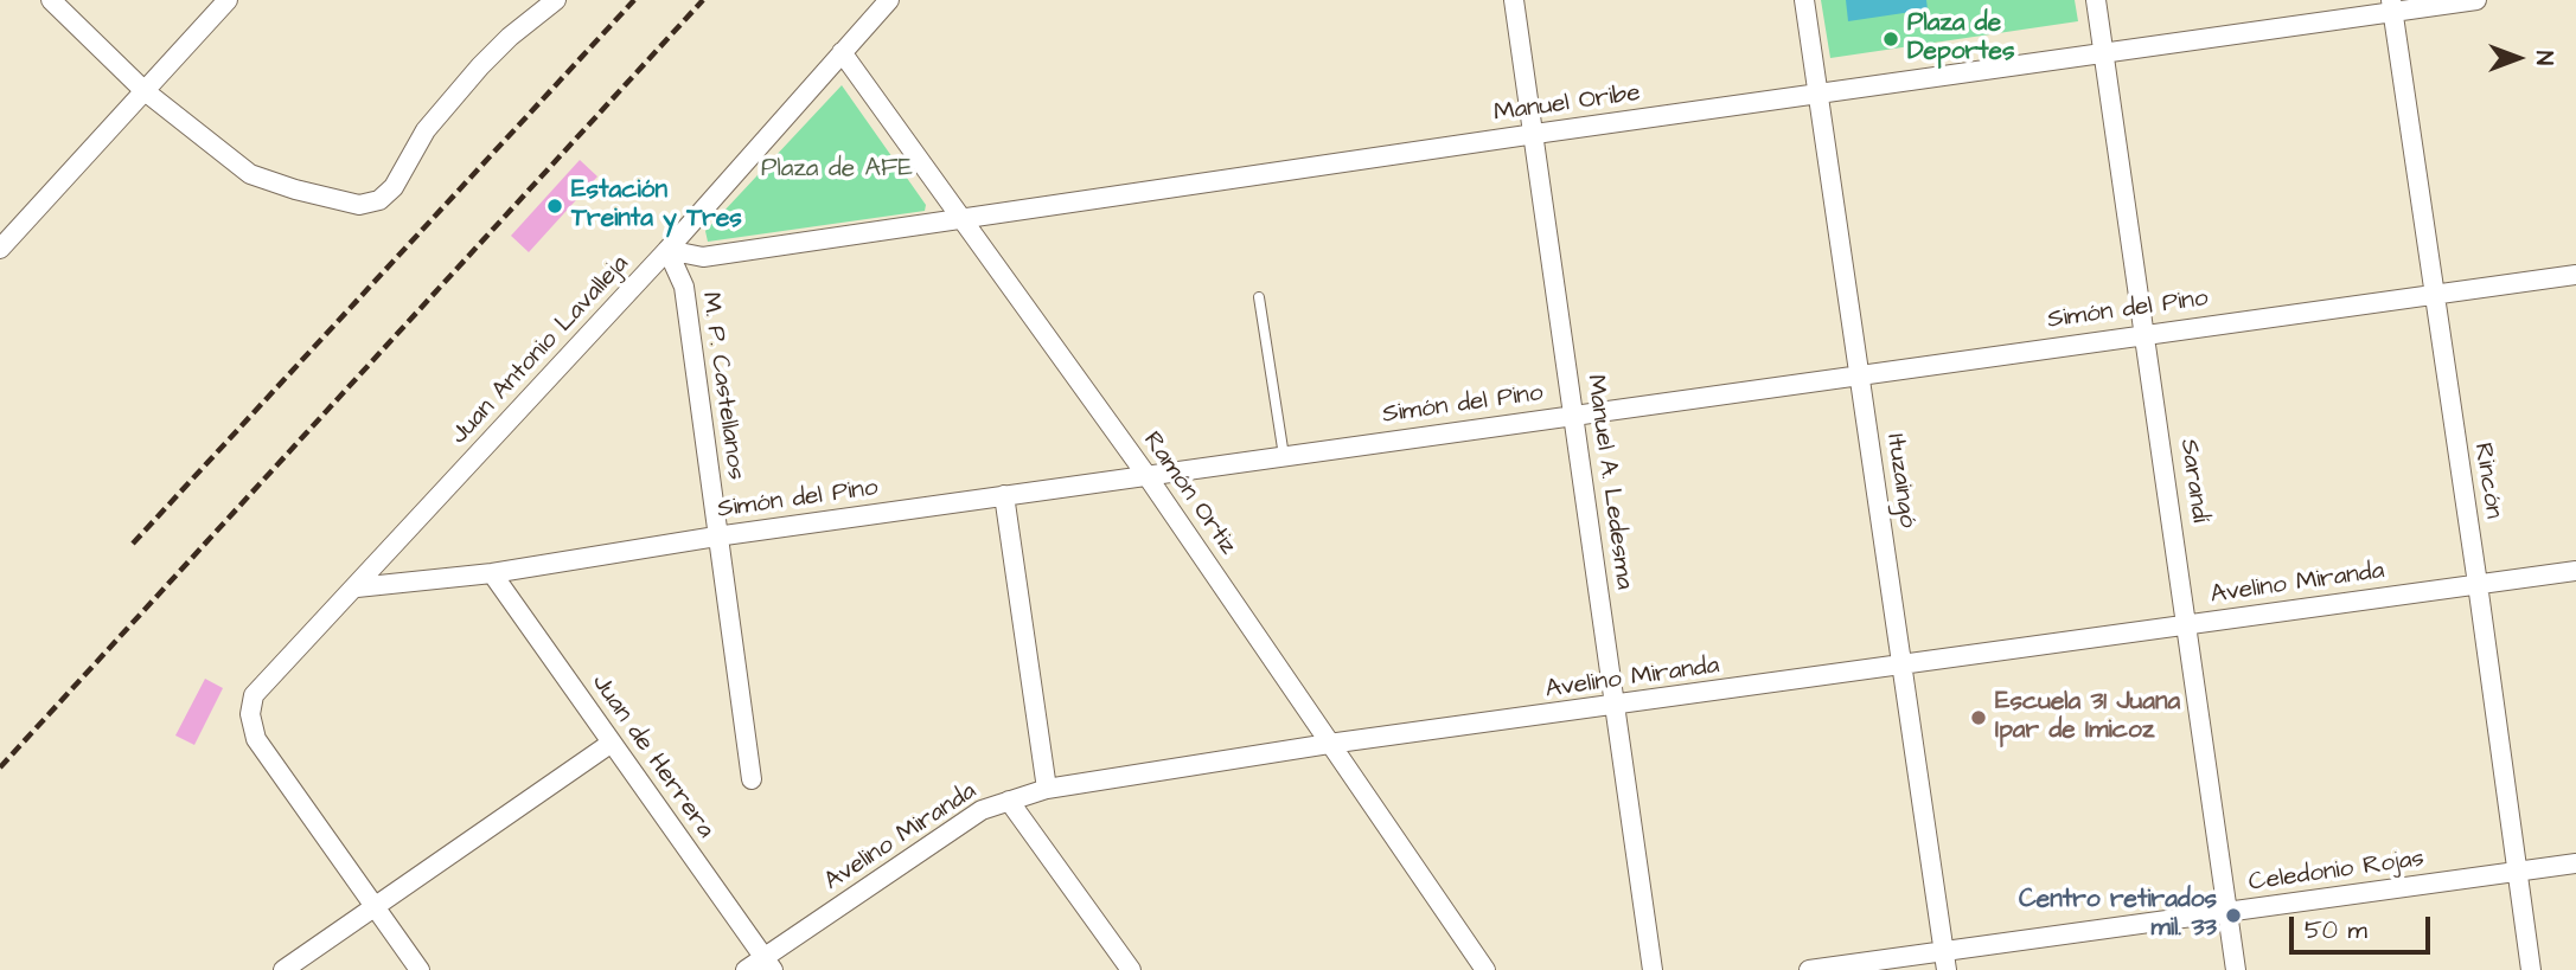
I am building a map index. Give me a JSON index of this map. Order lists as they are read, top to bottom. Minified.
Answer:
{"streets":{"street":["Manuel Oribe","Simón del Pino","Juan Antonio Lavalleja","M. P. Castellanos","Ituzaingó","Sarandí","Rincón","Manuel A. Ledesma","Ramón Ortiz","Avelino Miranda","Juan de Herrera","Celedonio Rojas"]},"crossings":[["Manuel Oribe","Juan Antonio Lavalleja"],["Manuel Oribe","M. P. Castellanos"],["Manuel Oribe","Ituzaingó"],["Manuel Oribe","Sarandí"],["Manuel Oribe","Rincón"],["Manuel Oribe","Manuel A. Ledesma"],["Manuel Oribe","Ramón Ortiz"],["Simón del Pino","Juan Antonio Lavalleja"],["Simón del Pino","M. P. Castellanos"],["Simón del Pino","Ituzaingó"],["Simón del Pino","Sarandí"],["Simón del Pino","Rincón"],["Simón del Pino","Manuel A. Ledesma"],["Simón del Pino","Ramón Ortiz"],["Simón del Pino","Juan de Herrera"],["Juan Antonio Lavalleja","M. P. Castellanos"],["Juan Antonio Lavalleja","Ramón Ortiz"],["Ituzaingó","Avelino Miranda"],["Ituzaingó","Celedonio Rojas"],["Sarandí","Avelino Miranda"],["Sarandí","Celedonio Rojas"],["Rincón","Avelino Miranda"],["Rincón","Celedonio Rojas"],["Manuel A. Ledesma","Avelino Miranda"],["Ramón Ortiz","Avelino Miranda"],["Avelino Miranda","Juan de Herrera"]],"parks":["Plaza de AFE"],"places":["Plaza de Deportes","Estación Treinta y Tres","Escuela 31 Juana Ipar de Imicoz","Centro retirados mil. 33"],"scale_bar":"50 m","north":"right"}
